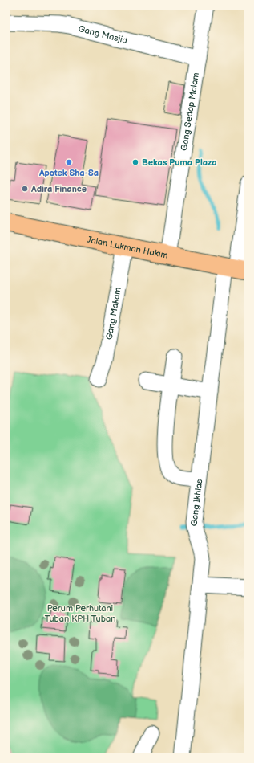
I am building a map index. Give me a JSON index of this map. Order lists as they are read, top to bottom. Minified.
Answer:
{"streets":{"main road":["Jalan Lukman Hakim"],"street":["Gang Masjid","Gang Sedap Malam","Gang Makam","Gang Ikhlas"]},"crossings":[["Gang Masjid","Gang Sedap Malam"],["Gang Sedap Malam","Jalan Lukman Hakim"],["Jalan Lukman Hakim","Gang Makam"],["Jalan Lukman Hakim","Gang Ikhlas"]],"parks":["Perum Perhutani Tuban KPH Tuban"],"places":["Apotek Sha-Sa","Bekas Puma Plaza","Adira Finance"]}
